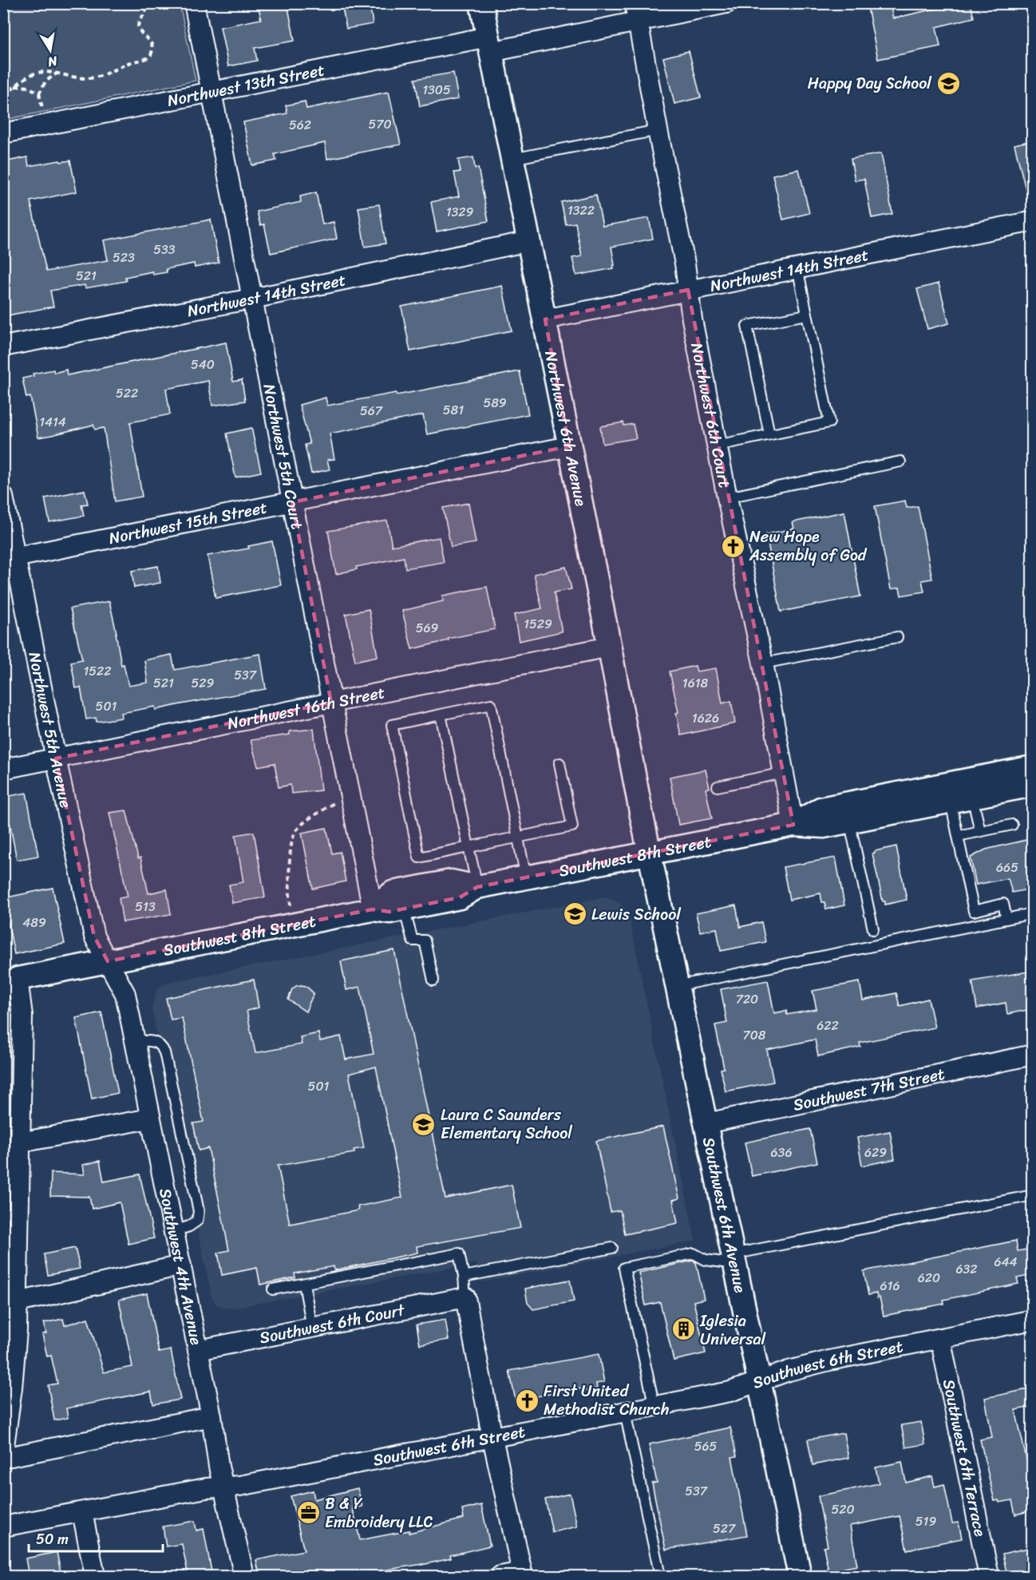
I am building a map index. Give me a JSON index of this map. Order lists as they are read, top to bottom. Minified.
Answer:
{"streets":{"street":["Northwest 13th Street","Northwest 14th Street","Northwest 6th Court","Northwest 6th Avenue","Northwest 5th Court","Northwest 15th Street","Northwest 16th Street","Northwest 5th Avenue","Southwest 8th Street","Southwest 7th Street","Southwest 6th Avenue","Southwest 4th Avenue","Southwest 6th Court","Southwest 6th Street","Southwest 6th Terrace"]},"crossings":[["Northwest 13th Street","Northwest 6th Court"],["Northwest 13th Street","Northwest 6th Avenue"],["Northwest 13th Street","Northwest 5th Court"],["Northwest 14th Street","Northwest 6th Court"],["Northwest 14th Street","Northwest 6th Avenue"],["Northwest 14th Street","Northwest 5th Court"],["Northwest 6th Court","Southwest 8th Street"],["Northwest 6th Avenue","Northwest 15th Street"],["Northwest 6th Avenue","Northwest 16th Street"],["Northwest 6th Avenue","Southwest 8th Street"],["Northwest 6th Avenue","Southwest 6th Avenue"],["Northwest 5th Court","Northwest 15th Street"],["Northwest 5th Court","Northwest 16th Street"],["Northwest 5th Court","Southwest 8th Street"],["Northwest 15th Street","Northwest 5th Avenue"],["Northwest 16th Street","Northwest 5th Avenue"],["Northwest 5th Avenue","Southwest 8th Street"],["Northwest 5th Avenue","Southwest 4th Avenue"],["Southwest 8th Street","Southwest 6th Avenue"],["Southwest 8th Street","Southwest 4th Avenue"],["Southwest 7th Street","Southwest 6th Avenue"],["Southwest 6th Avenue","Southwest 6th Street"],["Southwest 4th Avenue","Southwest 6th Court"],["Southwest 4th Avenue","Southwest 6th Street"],["Southwest 6th Street","Southwest 6th Terrace"]],"places":{"school or university":["Happy Day School","Lewis School","Laura C Saunders Elementary School"],"church":["New Hope Assembly of God","First United Methodist Church"],"building":["Iglesia Universal"],"office":["B & Y Embroidery LLC"]},"house_numbers":["1305","570","562","1322","1329","533","523","521","540","522","589","581","567","1414","1529","569","1522","537","521","529","1618","501","1626","665","513","489","720","622","708","501","636","629","644","632","620","616","565","537","520","519","527"],"scale_bar":"50 m","north":"bottom"}
